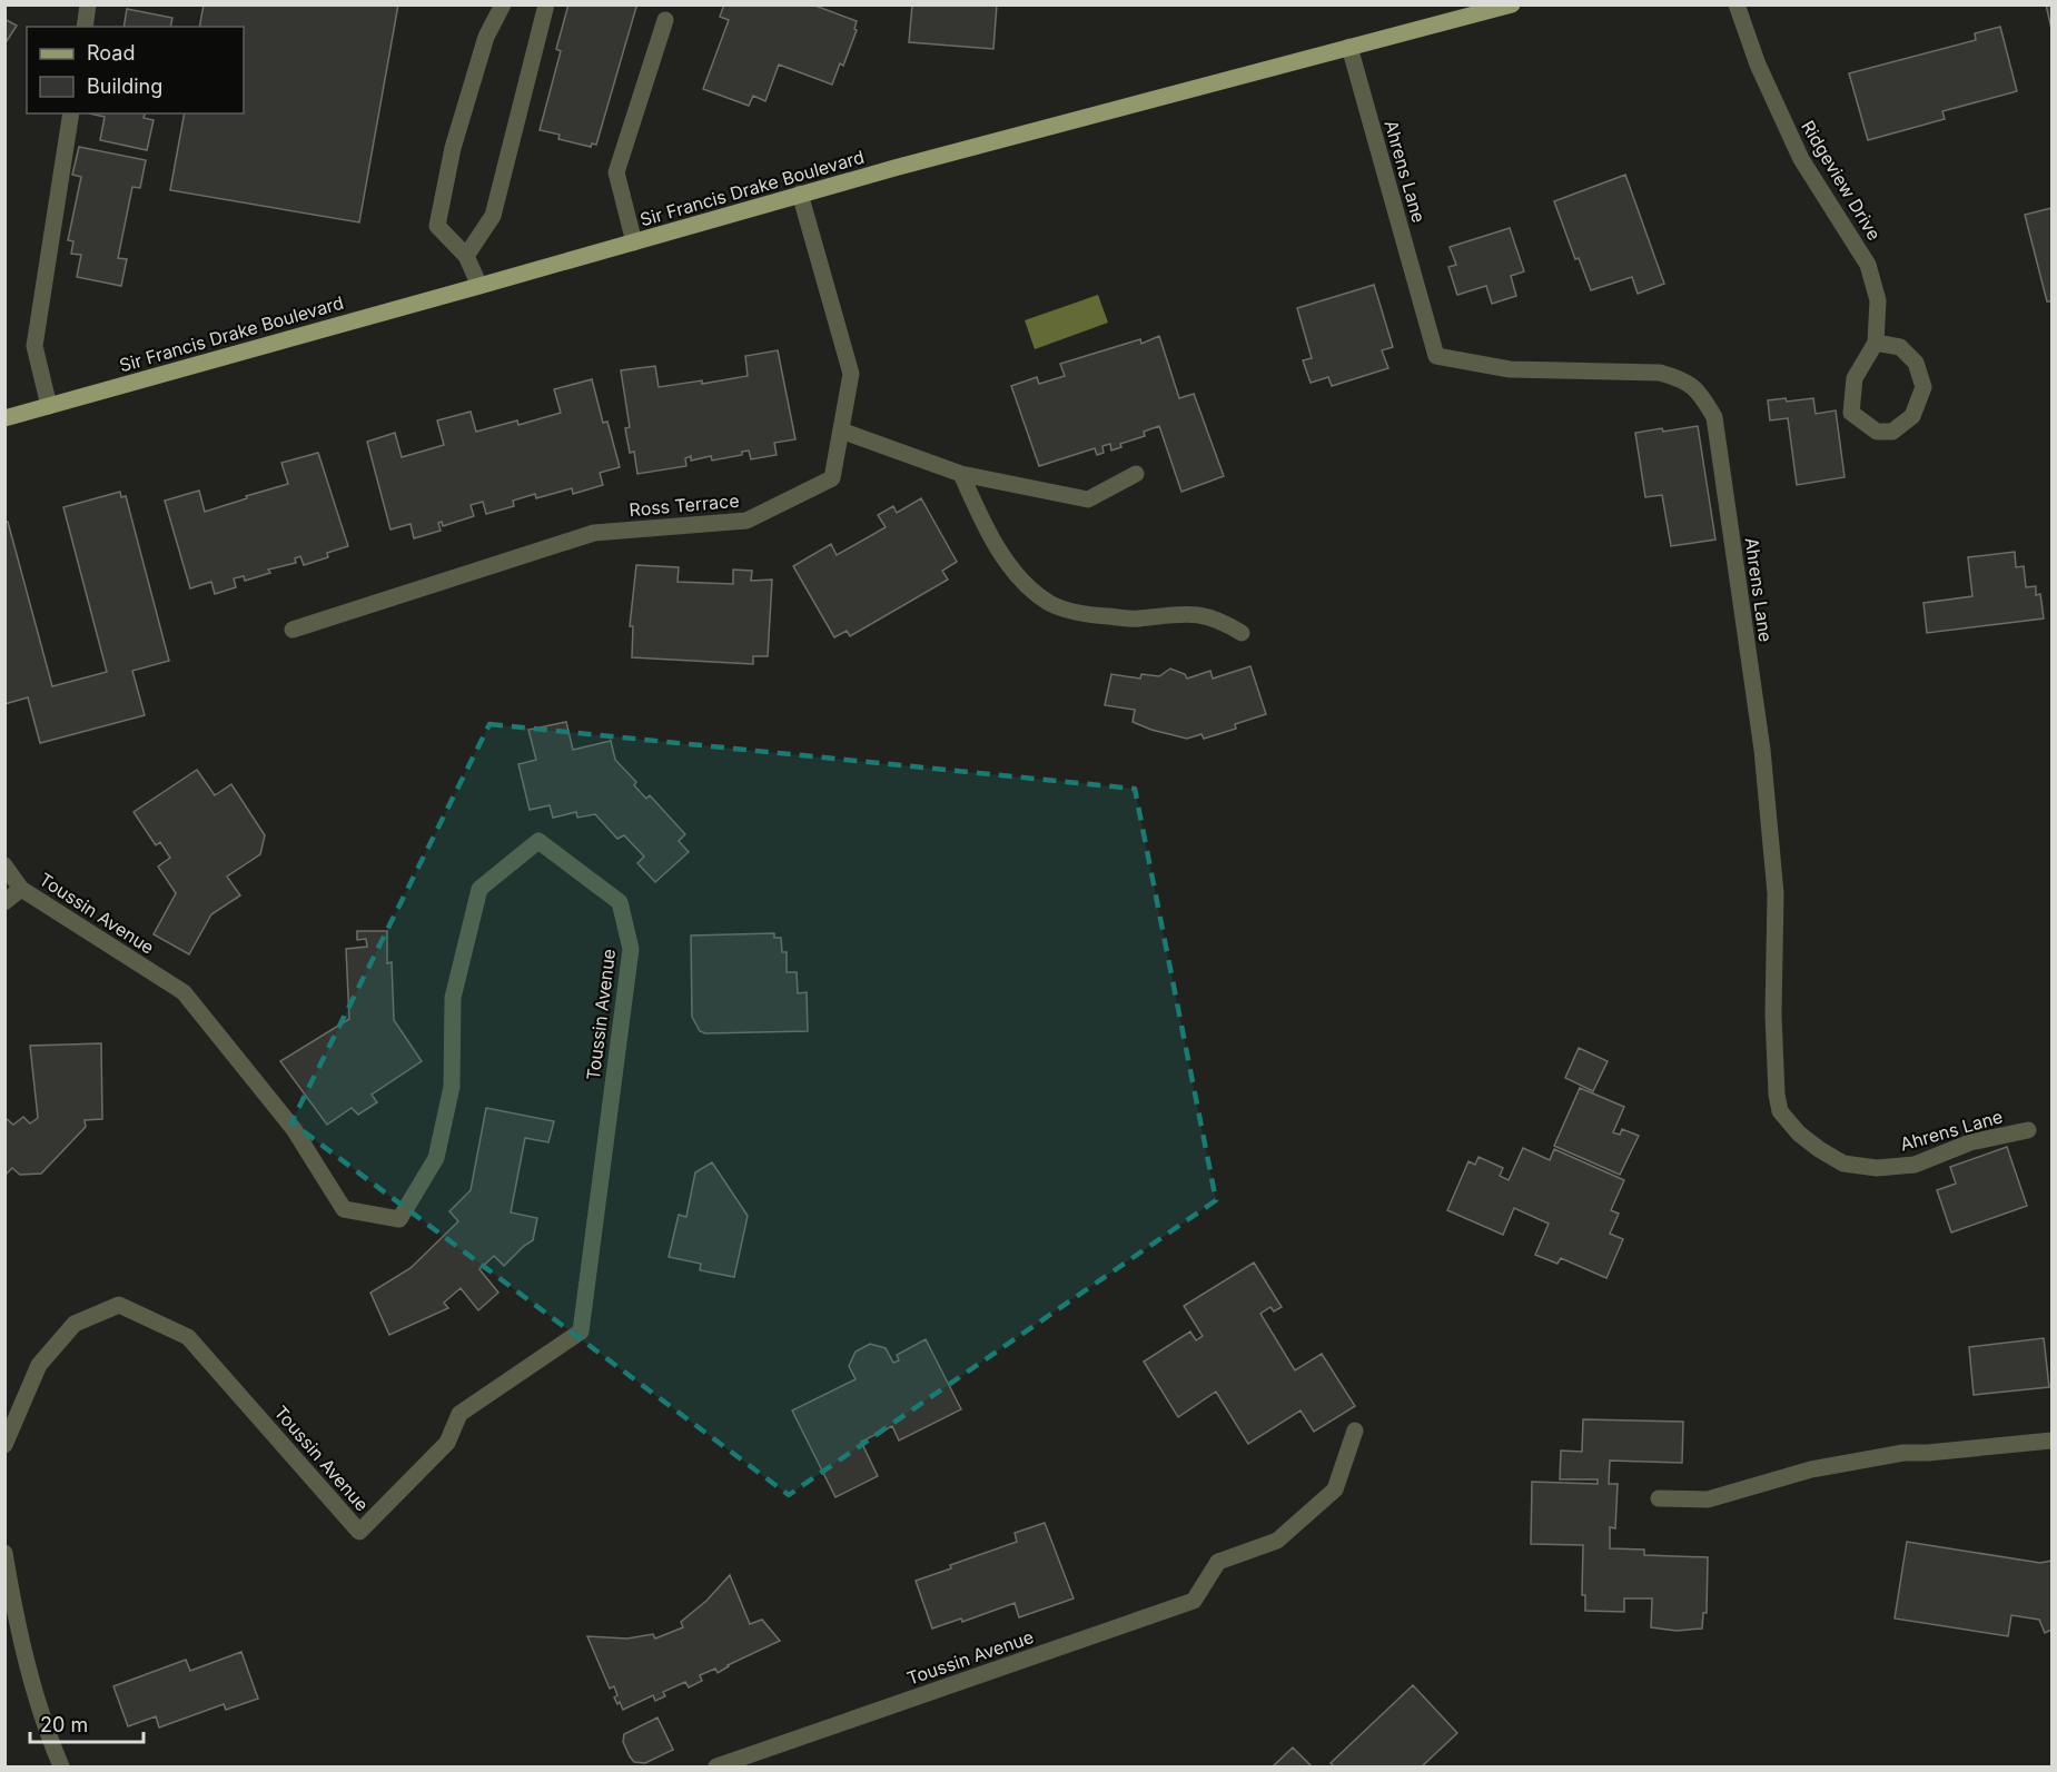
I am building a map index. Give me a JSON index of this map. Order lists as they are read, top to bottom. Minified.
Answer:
{"streets":{"main road":["Sir Francis Drake Boulevard"],"street":["Ahrens Lane","Ridgeview Drive","Ross Terrace","Toussin Avenue"]},"crossings":[["Ahrens Lane","Sir Francis Drake Boulevard"],["Sir Francis Drake Boulevard","Ross Terrace"]],"legend":["Road","Building"],"scale_bar":"20 m"}
